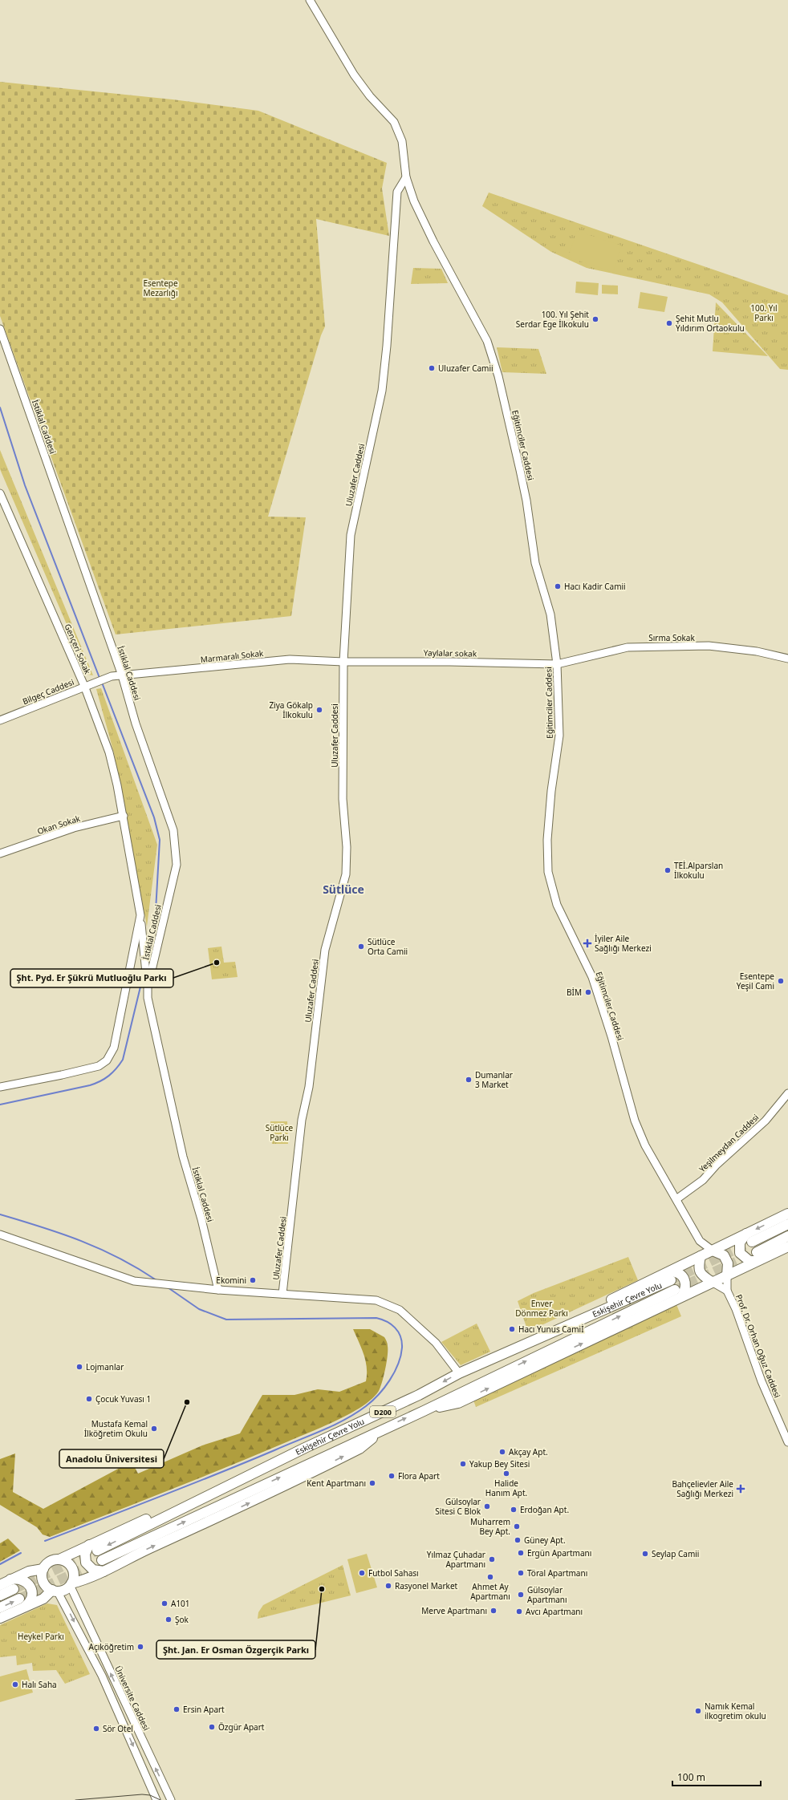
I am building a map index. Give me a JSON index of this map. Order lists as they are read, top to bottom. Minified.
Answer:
{"streets":{"highway":["Eskişehir Çevre Yolu","D200"],"street":["İstiklal Caddesi","Eğitimciler Caddesi","Uluzafer Caddesi","Sırma Sokak","Gençeri Sokak","Yaylalar sokak","Marmaralı Sokak","Bilgeç Caddesi","Okan Sokak","Yeşilmeydan Caddesi","Prof. Dr. Orhan Oğuz Caddesi","Üniversite Caddesi"]},"crossings":[["İstiklal Caddesi","Gençeri Sokak"],["İstiklal Caddesi","Marmaralı Sokak"],["İstiklal Caddesi","Bilgeç Caddesi"],["Eğitimciler Caddesi","Uluzafer Caddesi"],["Eğitimciler Caddesi","Sırma Sokak"],["Eğitimciler Caddesi","Yaylalar sokak"],["Eğitimciler Caddesi","Yeşilmeydan Caddesi"],["Eğitimciler Caddesi","Eskişehir Çevre Yolu"],["Uluzafer Caddesi","Yaylalar sokak"],["Uluzafer Caddesi","Marmaralı Sokak"],["Sırma Sokak","Yaylalar sokak"],["Gençeri Sokak","Bilgeç Caddesi"],["Gençeri Sokak","Okan Sokak"],["Yaylalar sokak","Marmaralı Sokak"],["Marmaralı Sokak","Bilgeç Caddesi"]],"districts":["Sütlüce"],"parks":["Esentepe Mezarlığı","100. Yıl Parkı","Sütlüce Parkı","Enver Dönmez Parkı","Heykel Parkı"],"places":{"other":["100. Yıl Şehit Serdar Ege İlkokulu","Şehit Mutlu Yıldırım Ortaokulu","Uluzafer Camii","Hacı Kadir Camii","Ziya Gökalp İlkokulu","TEİ.Alparslan İlkokulu","Sütlüce Orta Camii","Şht. Pyd. Er Şükrü Mutluoğlu Parkı","Esentepe Yeşil Cami","BİM","Dumanlar 3 Market","Ekomini","Hacı Yunus Camiİ","Lojmanlar","Çocuk Yuvası 1","Anadolu Üniversitesi","Mustafa Kemal İlköğretim Okulu","Akçay Apt.","Yakup Bey Sitesi","Halide Hanım Apt.","Flora Apart","Kent Apartmanı","Gülsoylar Sitesi C Blok","Erdoğan Apt.","Muharrem Bey Apt.","Güney Apt.","Ergün Apartmanı","Seylap Camii","Yılmaz Çuhadar Apartmanı","Futbol Sahası","Töral Apartmanı","Ahmet Ay Apartmanı","Rasyonel Market","Şht. Jan. Er Osman Özgerçik Parkı","Gülsoylar Apartmanı","A101","Merve Apartmanı","Avcı Apartmanı","Şok","Açıköğretim","Halı Saha","Ersin Apart","Namık Kemal ilkogretim okulu","Özgür Apart","Sör Otel"],"health":["İyiler Aile Sağlığı Merkezi","Bahçelievler Aile Sağlığı Merkezi"]},"scale_bar":"100 m"}
